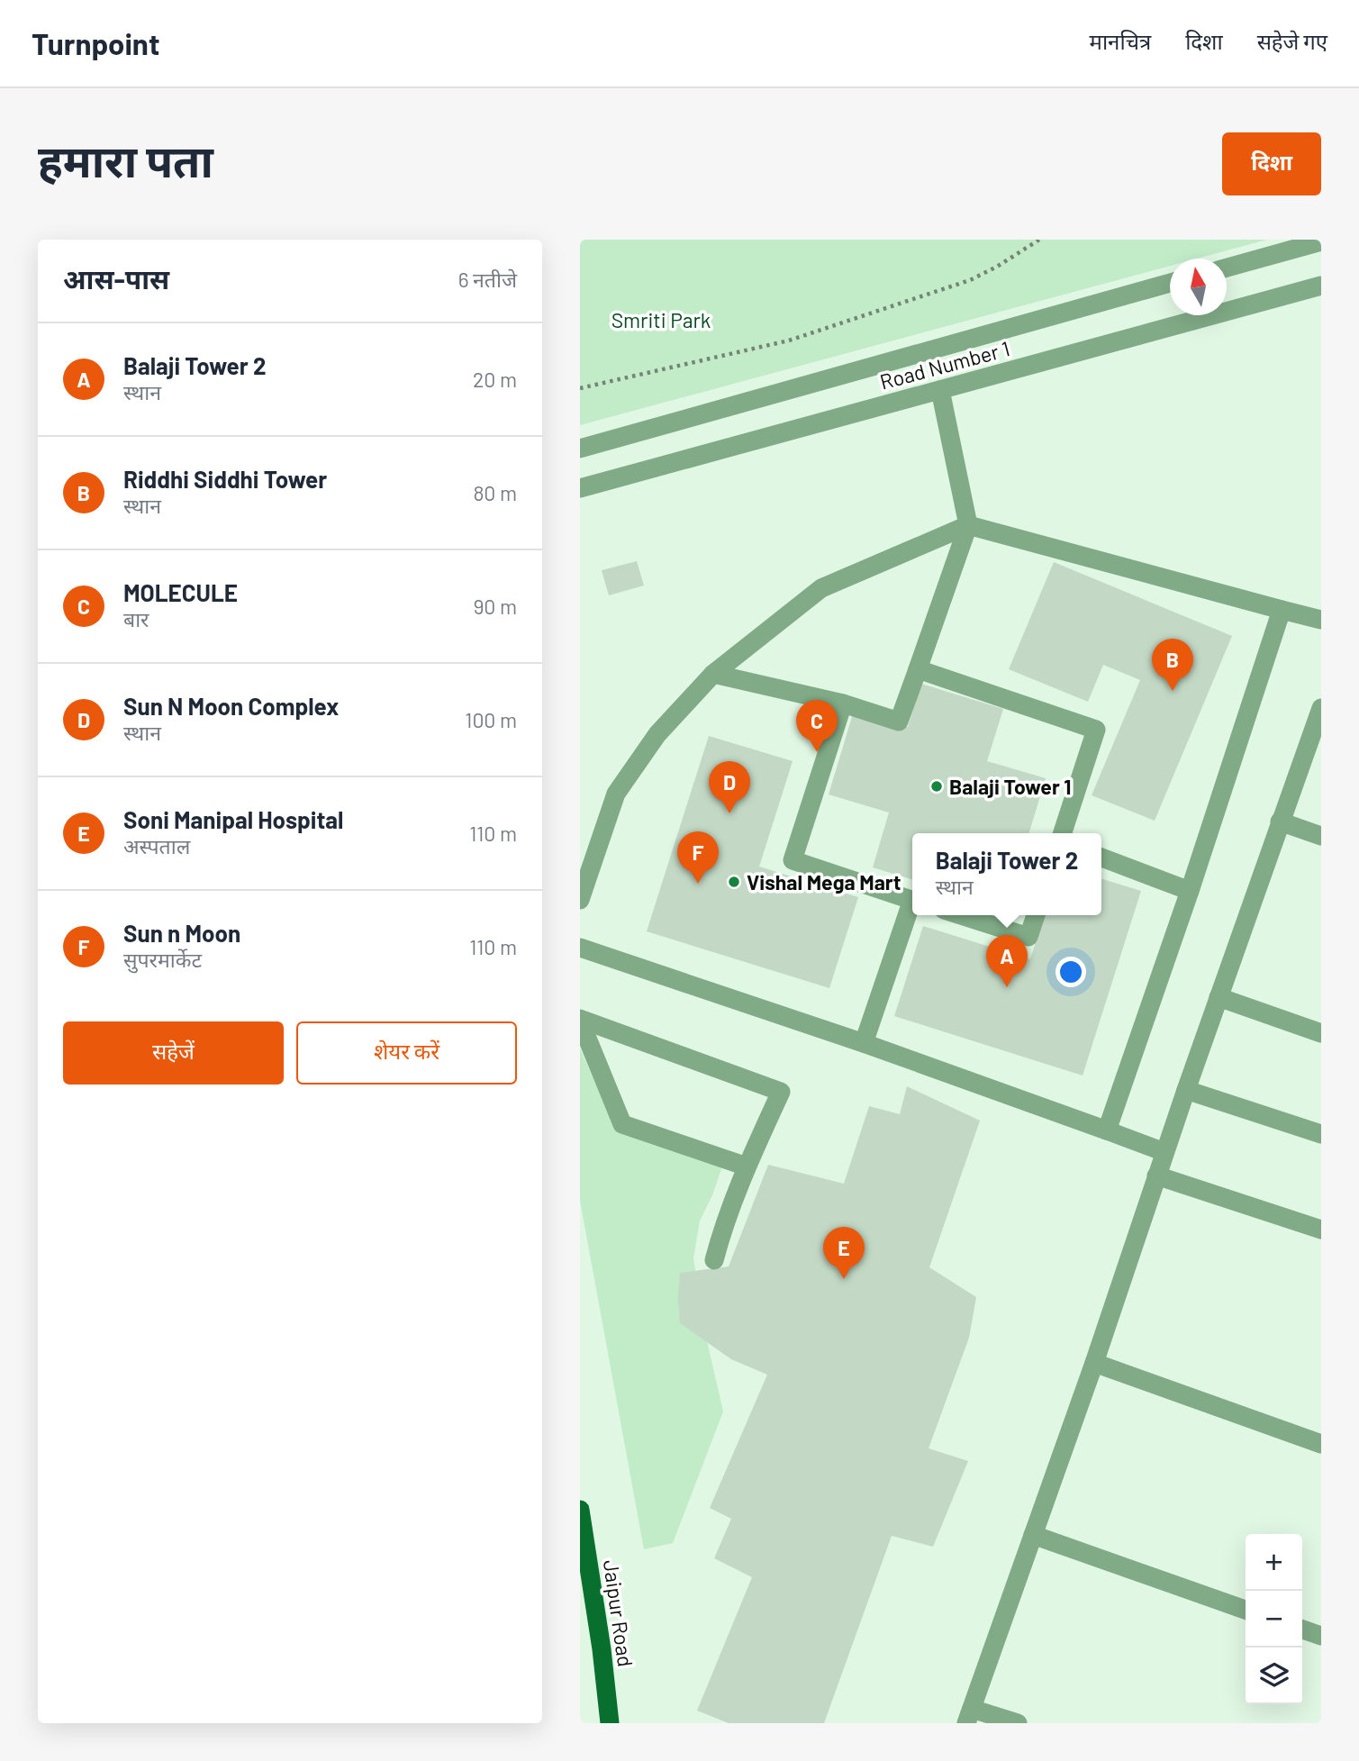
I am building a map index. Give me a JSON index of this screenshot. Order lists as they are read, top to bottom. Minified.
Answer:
{"streets":{"main road":["Jaipur Road"],"street":["Road Number 1"]},"parks":["Smriti Park"],"places":["Balaji Tower 1","Vishal Mega Mart"],"north":"top","page":{"header":"Turnpoint","nav":["मानचित्र","दिशा","सहेजे गए"],"buttons":["दिशा",["सहेजें","शेयर करें"]],"title":"हमारा पता","heading":["आस-पास","6 नतीजे"],"list":[{"mark":"A","name":"Balaji Tower 2","note":"स्थान","value":"20 m"},{"mark":"B","name":"Riddhi Siddhi Tower","note":"स्थान","value":"80 m"},{"mark":"C","name":"MOLECULE","note":"बार","value":"90 m"},{"mark":"D","name":"Sun N Moon Complex","note":"स्थान","value":"100 m"},{"mark":"E","name":"Soni Manipal Hospital","note":"अस्पताल","value":"110 m"},{"mark":"F","name":"Sun n Moon","note":"सुपरमार्केट","value":"110 m"}],"pins":["B","C","D","F","A","E"],"popup":["Balaji Tower 2","स्थान"],"map_buttons":["+","−"]}}
